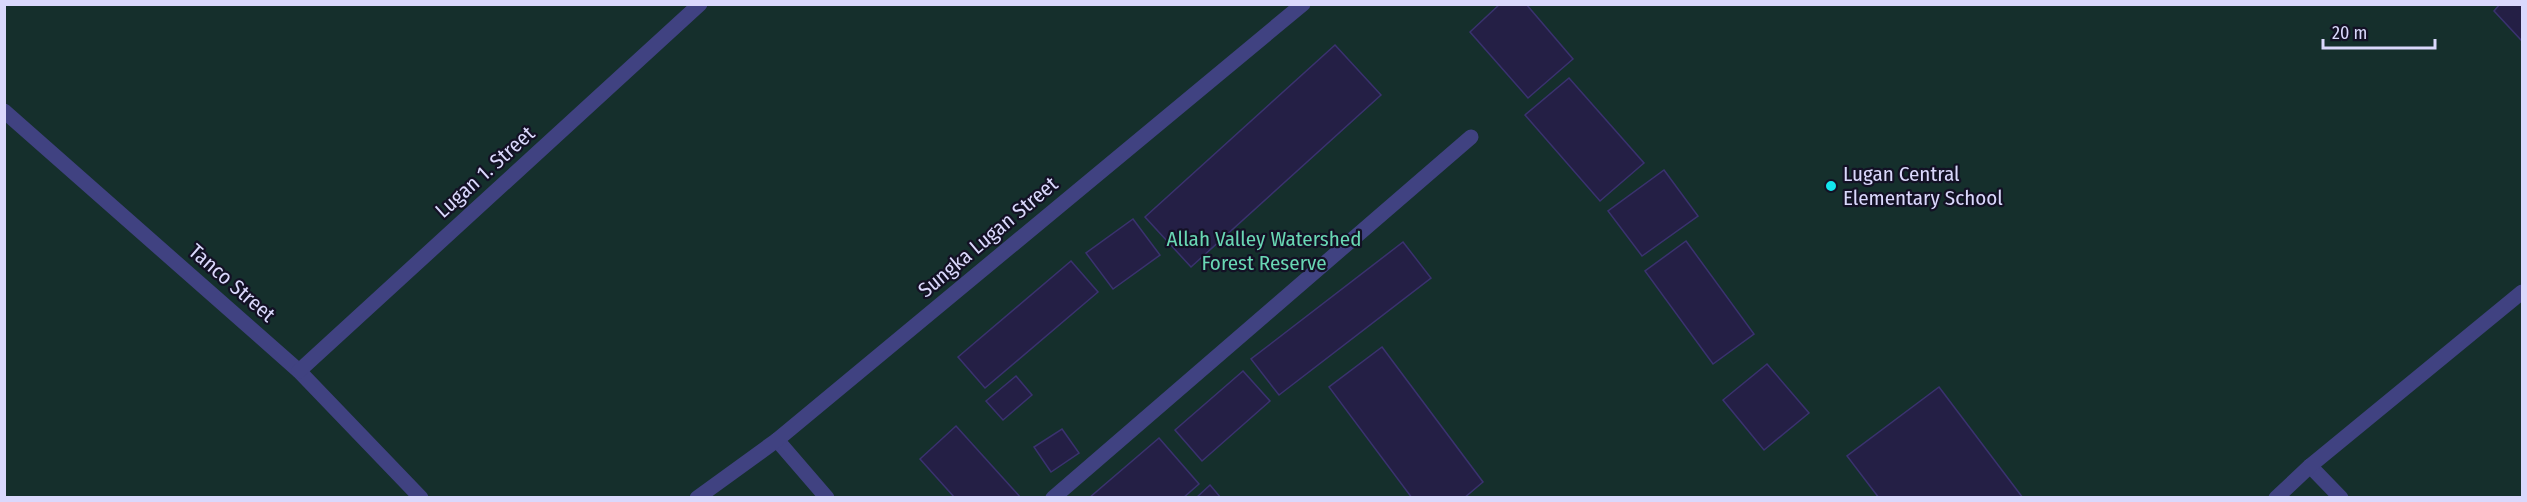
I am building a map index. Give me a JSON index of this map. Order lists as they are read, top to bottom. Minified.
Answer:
{"streets":{"street":["Lugan 1. Street","Sungka Lugan Street","Tanco Street"]},"crossings":[["Lugan 1. Street","Tanco Street"]],"parks":["Allah Valley Watershed Forest Reserve"],"places":["Lugan Central Elementary School"],"scale_bar":"20 m"}
